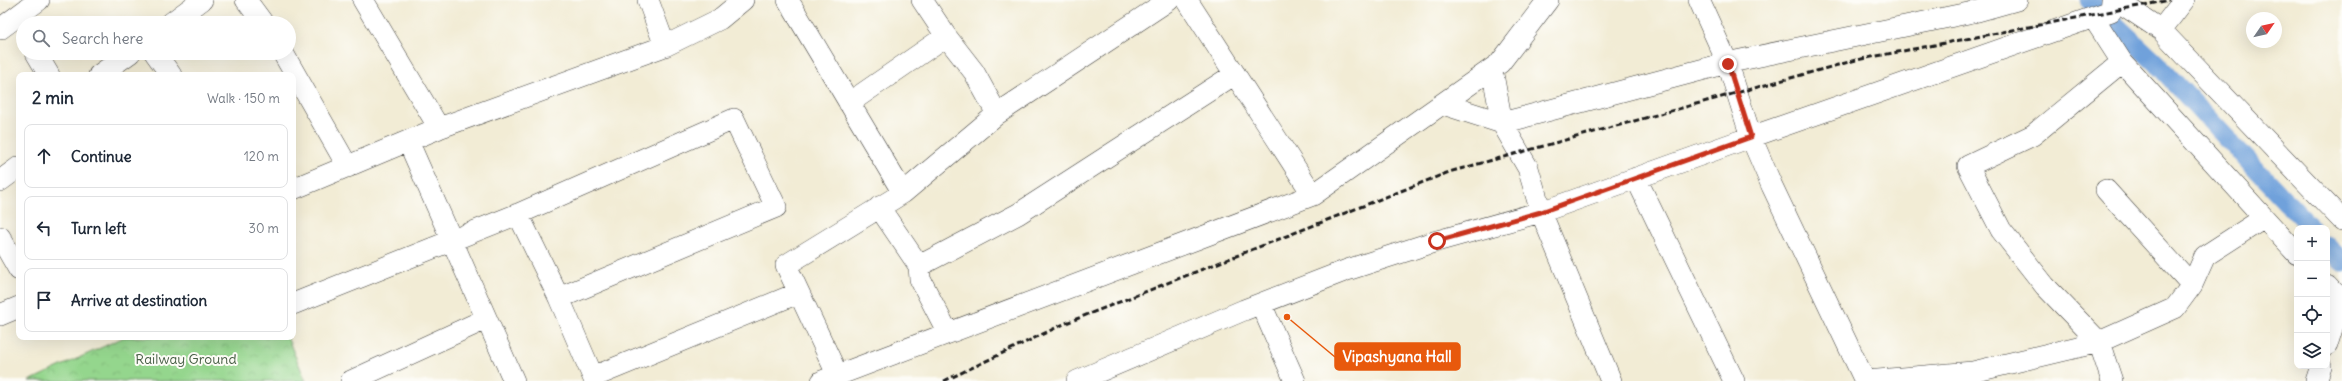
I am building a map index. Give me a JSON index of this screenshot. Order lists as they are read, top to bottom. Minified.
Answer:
{"parks":["Railway Ground"],"places":["Vipashyana Hall"],"north":"top right","page":{"search":"Search here","heading":["2 min","Walk · 150 m"],"list":[["Continue","120 m"],["Turn left","30 m"],"Arrive at destination"],"map_buttons":["+","−"]}}
